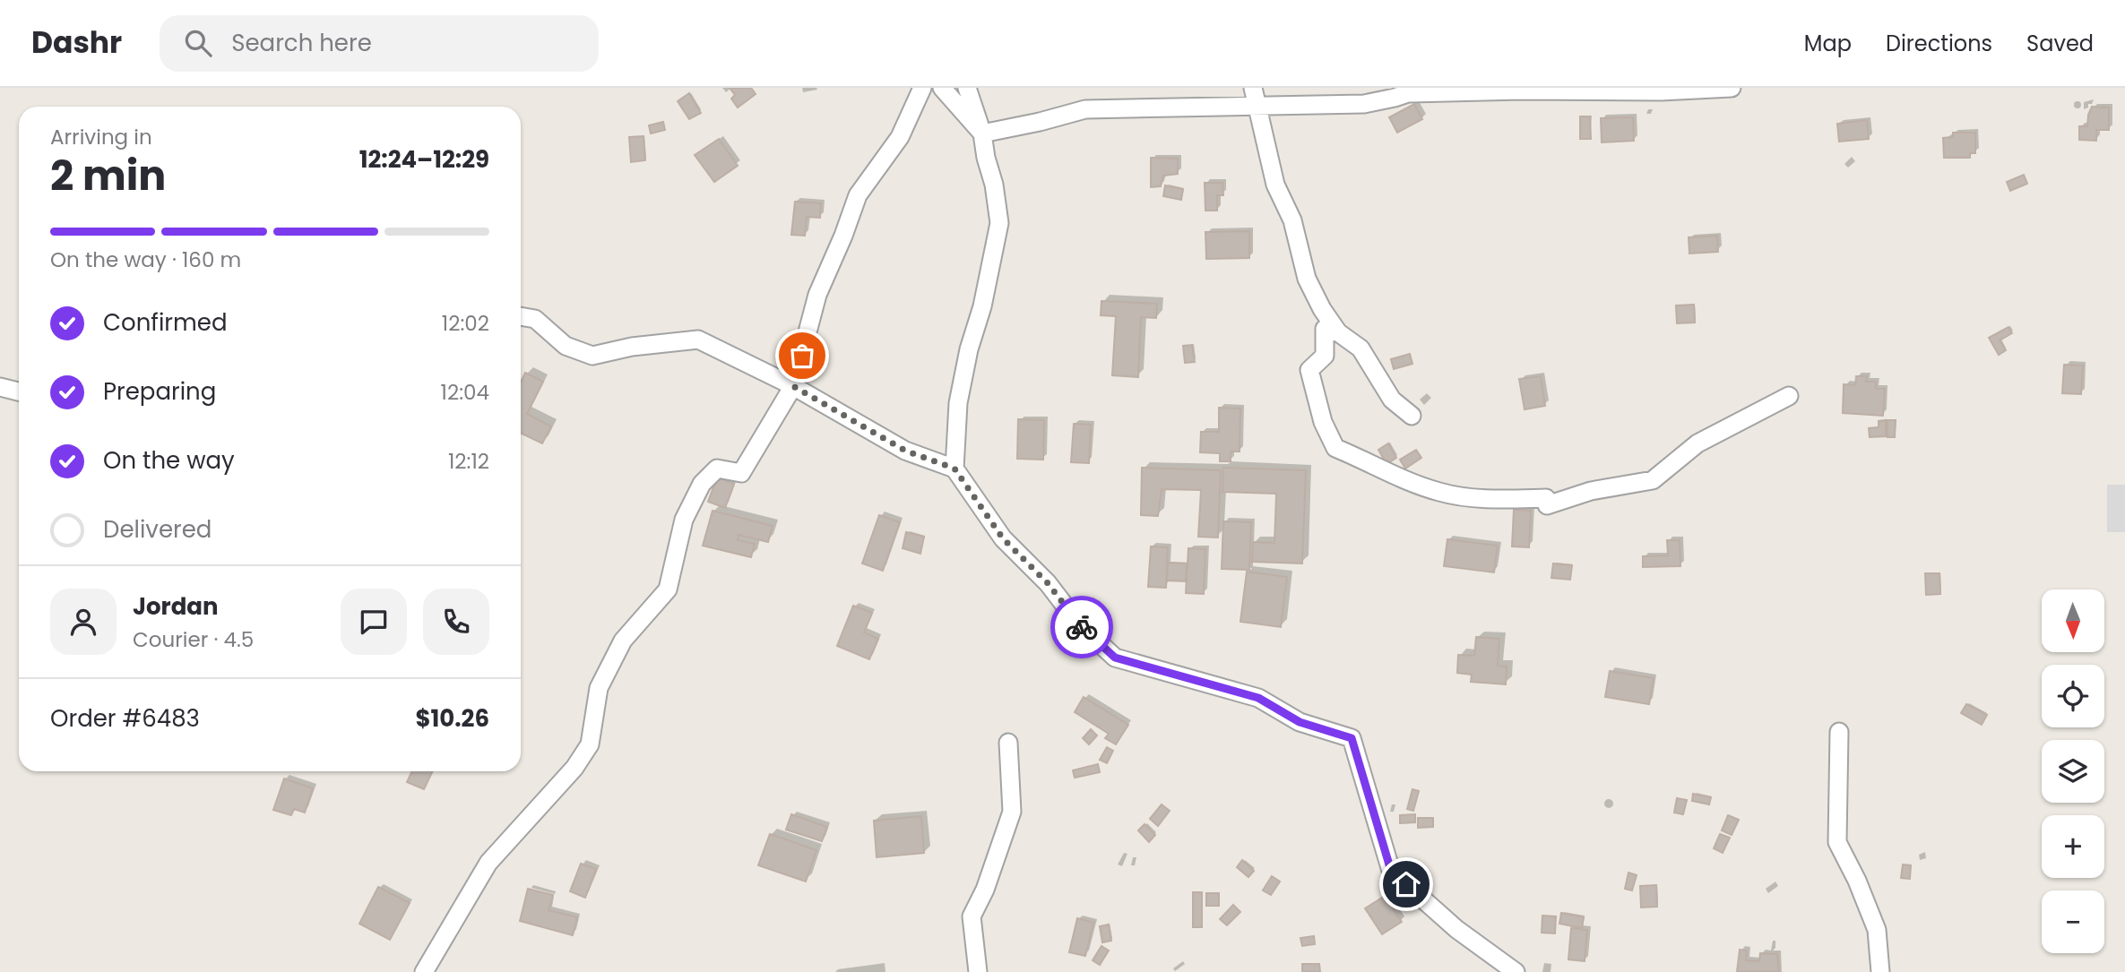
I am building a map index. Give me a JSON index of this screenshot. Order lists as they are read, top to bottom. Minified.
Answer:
{"north":"bottom","page":{"header":"Dashr","search":"Search here","nav":["Map","Directions","Saved"],"heading":["2 min","Arriving in","12:24–12:29"],"panel":["Jordan","Courier · 4.5","Order #6483","$10.26"],"bar":"On the way · 160 m","list":[["Confirmed","12:02"],["Preparing","12:04"],["On the way","12:12"],"Delivered"],"map_buttons":["+","−"]}}
